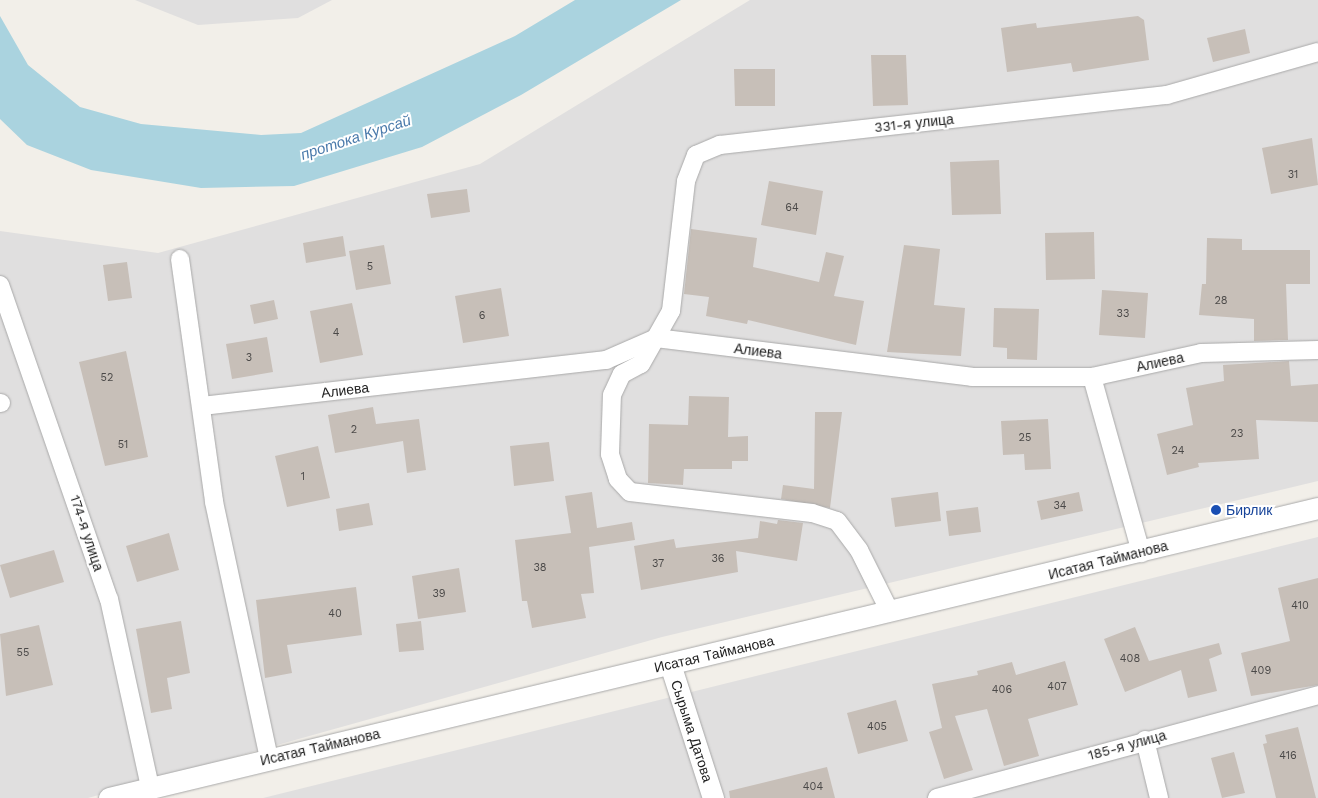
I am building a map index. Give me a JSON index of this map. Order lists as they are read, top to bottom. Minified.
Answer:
{"streets":{"street":["331-я улица","Алиева","174-я улица","Исатая Тайманова","Сырыма Датова","185-я улица"]},"crossings":[["331-я улица","Алиева"],["331-я улица","Исатая Тайманова"],["174-я улица","Исатая Тайманова"],["Исатая Тайманова","Сырыма Датова"]],"water":["протока Курсай"],"places":["Бирлик"],"house_numbers":["31","64","5","28","33","6","4","3","52","2","23","25","51","24","1","34","36","37","38","39","410","40","55","408","409","407","406","405","416","404"]}
